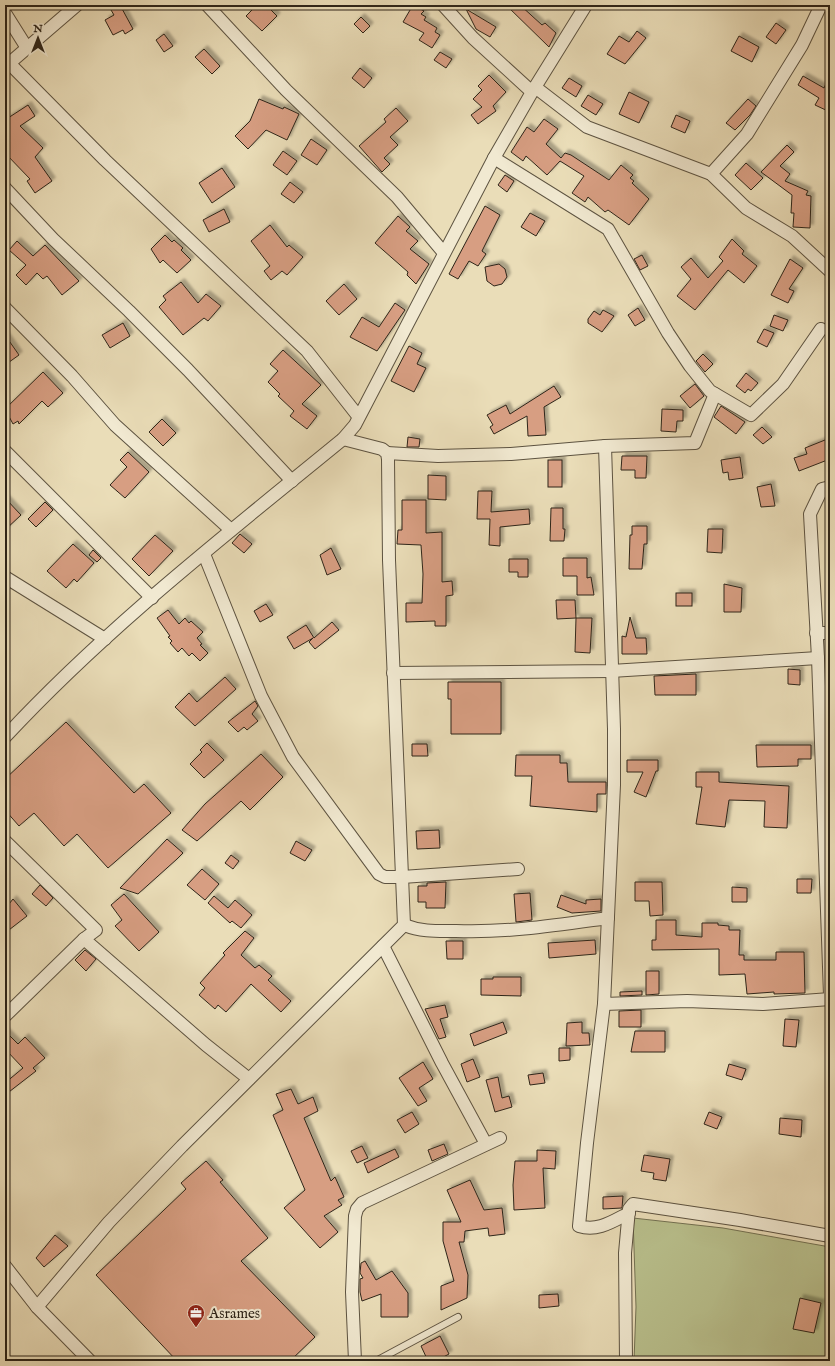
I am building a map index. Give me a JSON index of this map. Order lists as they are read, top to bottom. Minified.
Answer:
{"places":{"office":["Asrames"]},"north":"top"}
